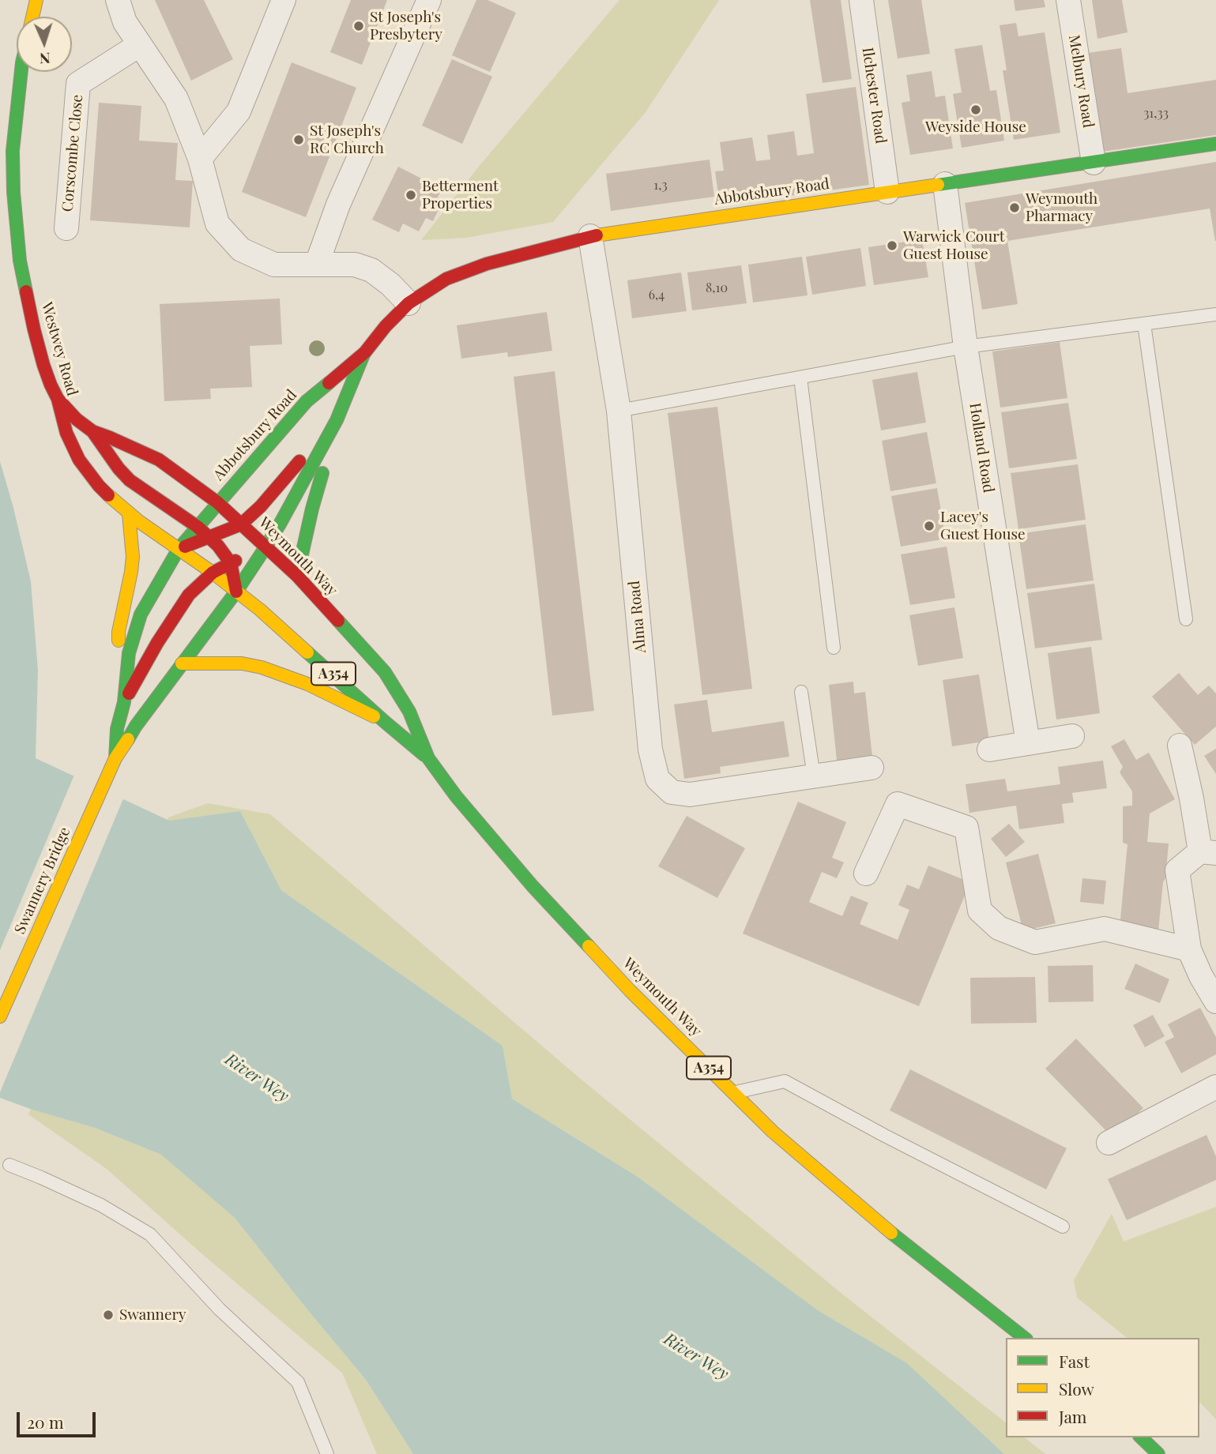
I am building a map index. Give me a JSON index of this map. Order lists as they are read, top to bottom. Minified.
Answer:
{"streets":{"main road":["Abbotsbury Road","Westwey Road","Weymouth Way","A354","Swannery Bridge"],"street":["Melbury Road","Ilchester Road","Corscombe Close","Holland Road","Alma Road"]},"crossings":[["Melbury Road","Abbotsbury Road"],["Ilchester Road","Abbotsbury Road"],["Abbotsbury Road","Westwey Road"],["Abbotsbury Road","Holland Road"],["Abbotsbury Road","Weymouth Way"],["Abbotsbury Road","Alma Road"],["Abbotsbury Road","Swannery Bridge"],["Westwey Road","Weymouth Way"],["Westwey Road","Swannery Bridge"],["Weymouth Way","Swannery Bridge"]],"water":["River Wey"],"places":["St Joseph's Presbytery","Weyside House","St Joseph's RC Church","Betterment Properties","Weymouth Pharmacy","Warwick Court Guest House","Lacey's Guest House","Swannery"],"house_numbers":["31,33","1,3","8,10","6,4"],"legend":["Fast","Slow","Jam"],"scale_bar":"20 m","north":"bottom"}
